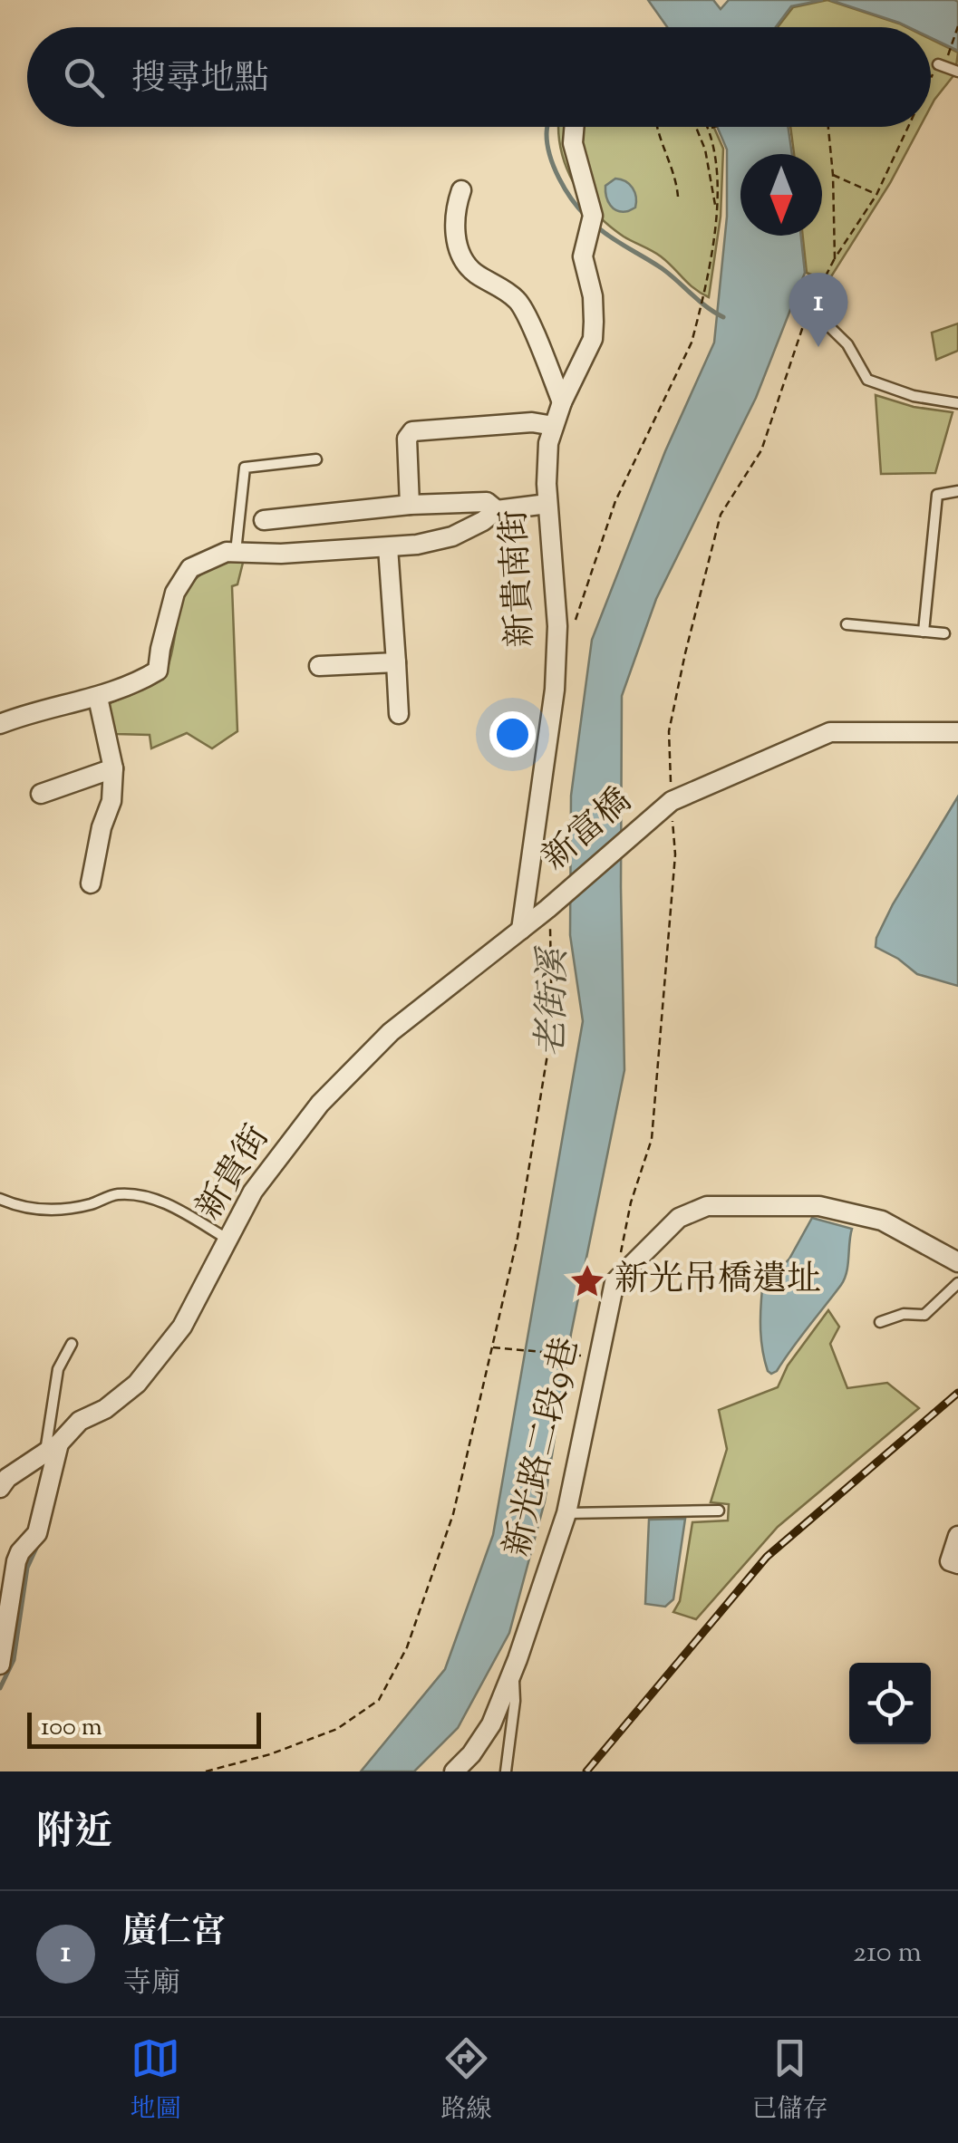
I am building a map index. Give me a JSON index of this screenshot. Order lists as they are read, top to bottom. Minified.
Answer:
{"streets":{"street":["新貴南街","新富橋","新貴街","新光路二段9巷"]},"crossings":[["新貴南街","新貴街"],["新富橋","新貴街"]],"water":["老街溪"],"places":{"place":["新光吊橋遺址"]},"scale_bar":"100 m","north":"bottom","page":{"search":"搜尋地點","pins":"1","scale":"100 m","heading":"附近","list":[{"mark":"1","name":"廣仁宮","note":"寺廟","value":"210 m"}],"nav":["地圖","路線","已儲存"]}}
